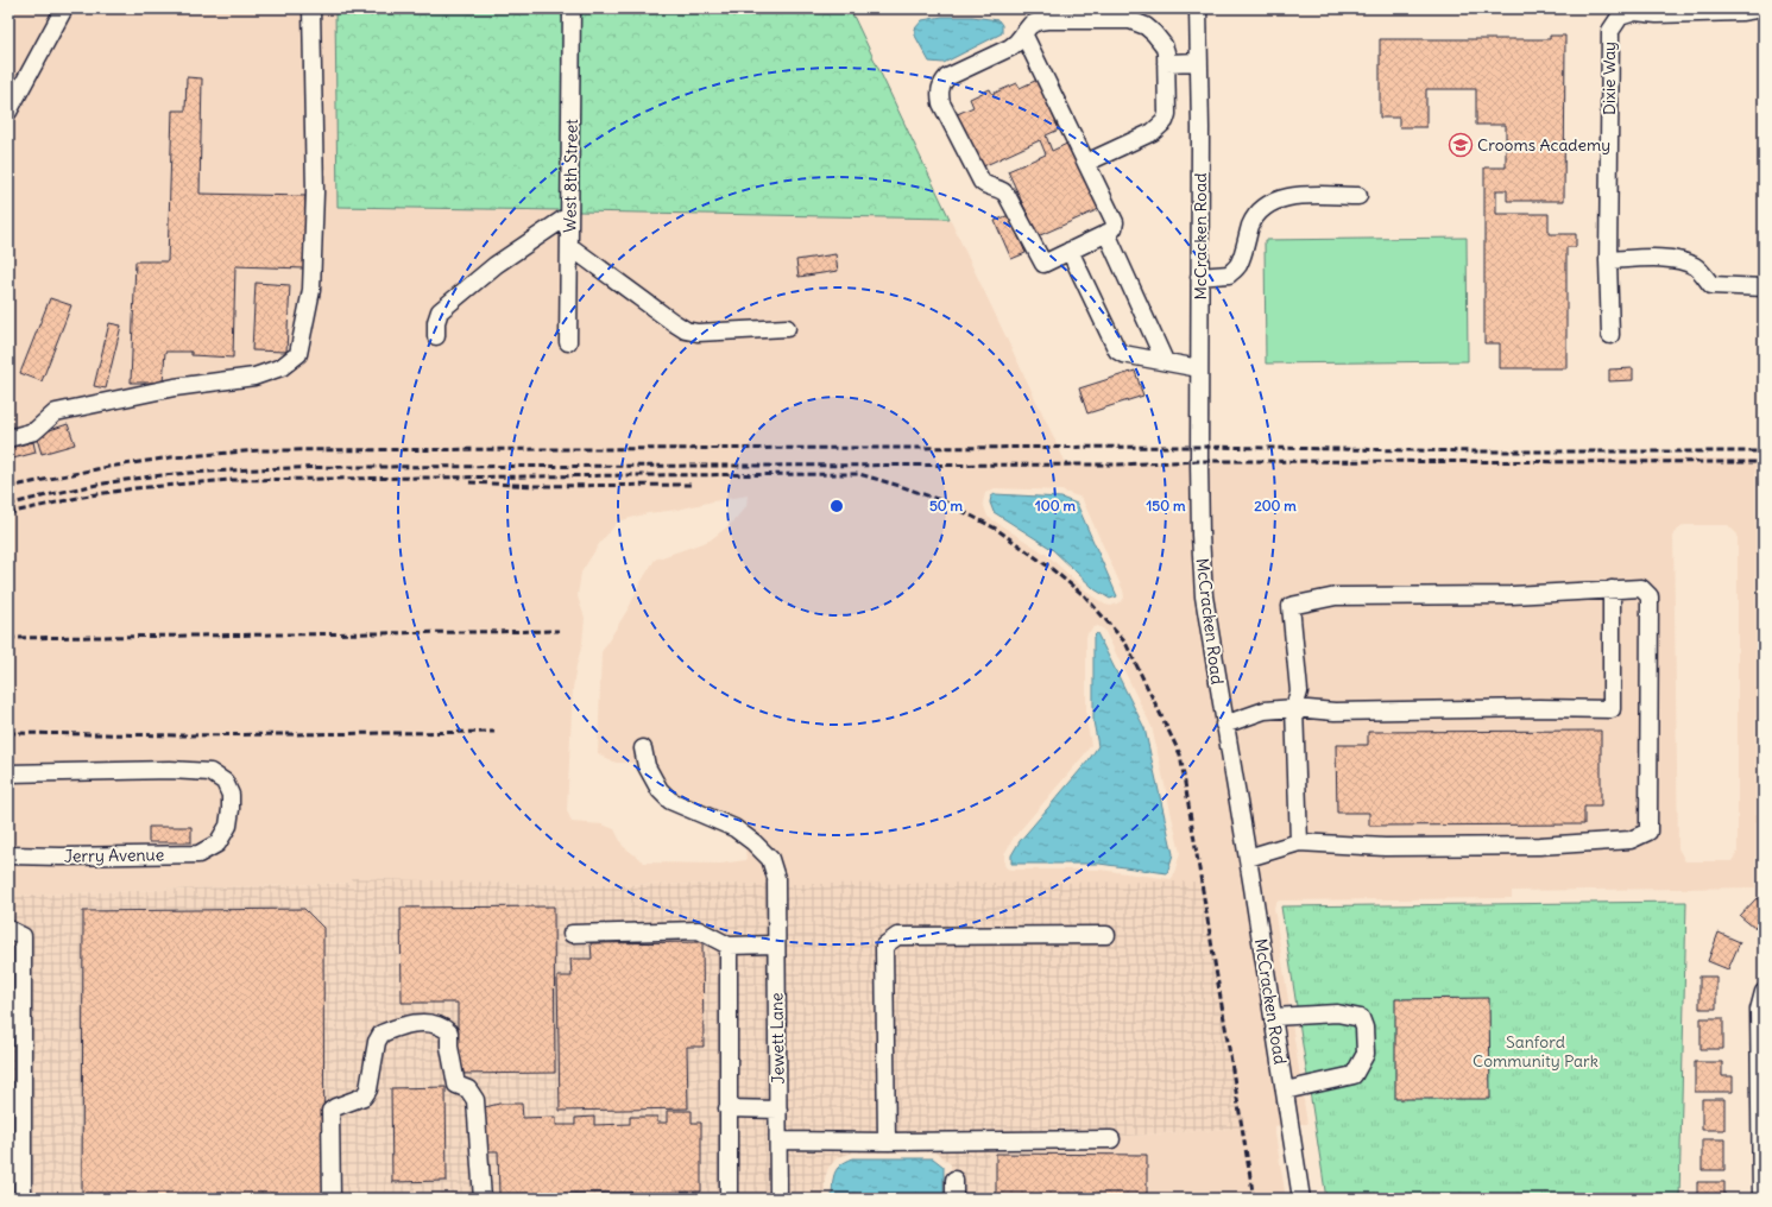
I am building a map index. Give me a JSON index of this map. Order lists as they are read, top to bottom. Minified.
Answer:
{"streets":{"street":["Dixie Way","West 8th Street","McCracken Road","Jerry Avenue","Jewett Lane"]},"parks":["Sanford Community Park"],"places":{"school or university":["Crooms Academy"]},"rings":["50 m","100 m","150 m","200 m"]}
